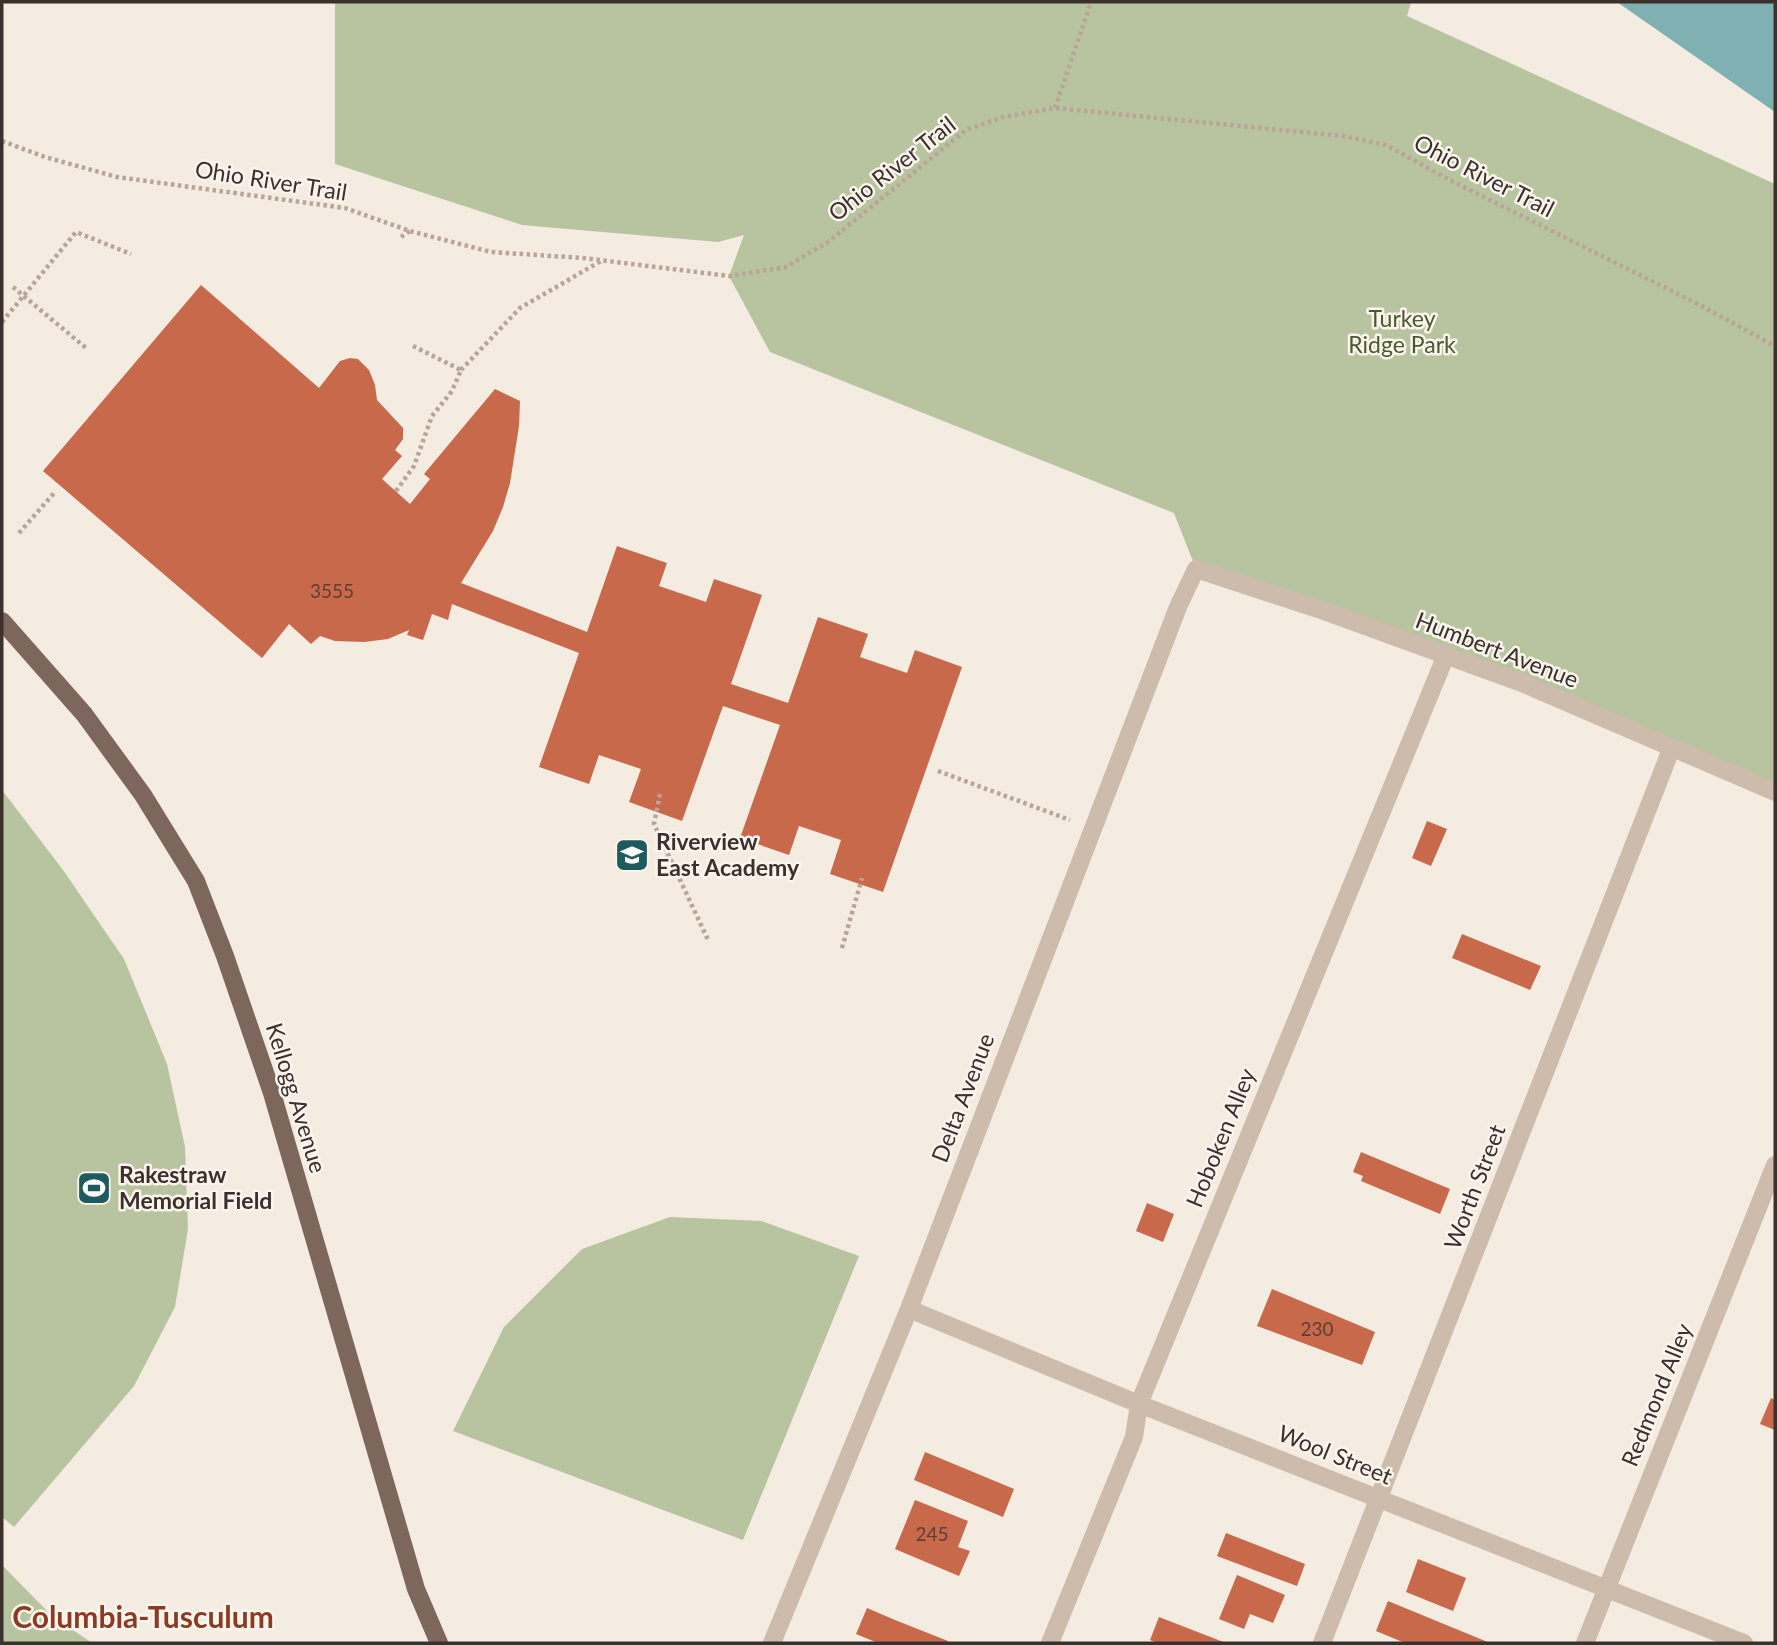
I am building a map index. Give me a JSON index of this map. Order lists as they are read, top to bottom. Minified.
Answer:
{"streets":{"main road":["Kellogg Avenue"],"street":["Humbert Avenue","Delta Avenue","Hoboken Alley","Worth Street","Redmond Alley","Wool Street"],"path":["Ohio River Trail"]},"crossings":[["Humbert Avenue","Delta Avenue"],["Humbert Avenue","Hoboken Alley"],["Humbert Avenue","Worth Street"],["Delta Avenue","Wool Street"],["Hoboken Alley","Wool Street"],["Worth Street","Wool Street"],["Redmond Alley","Wool Street"]],"districts":["Columbia-Tusculum"],"parks":["Turkey Ridge Park"],"places":{"school or university":["Riverview East Academy"],"sports":["Rakestraw Memorial Field"]},"house_numbers":["3555","230","245"]}
